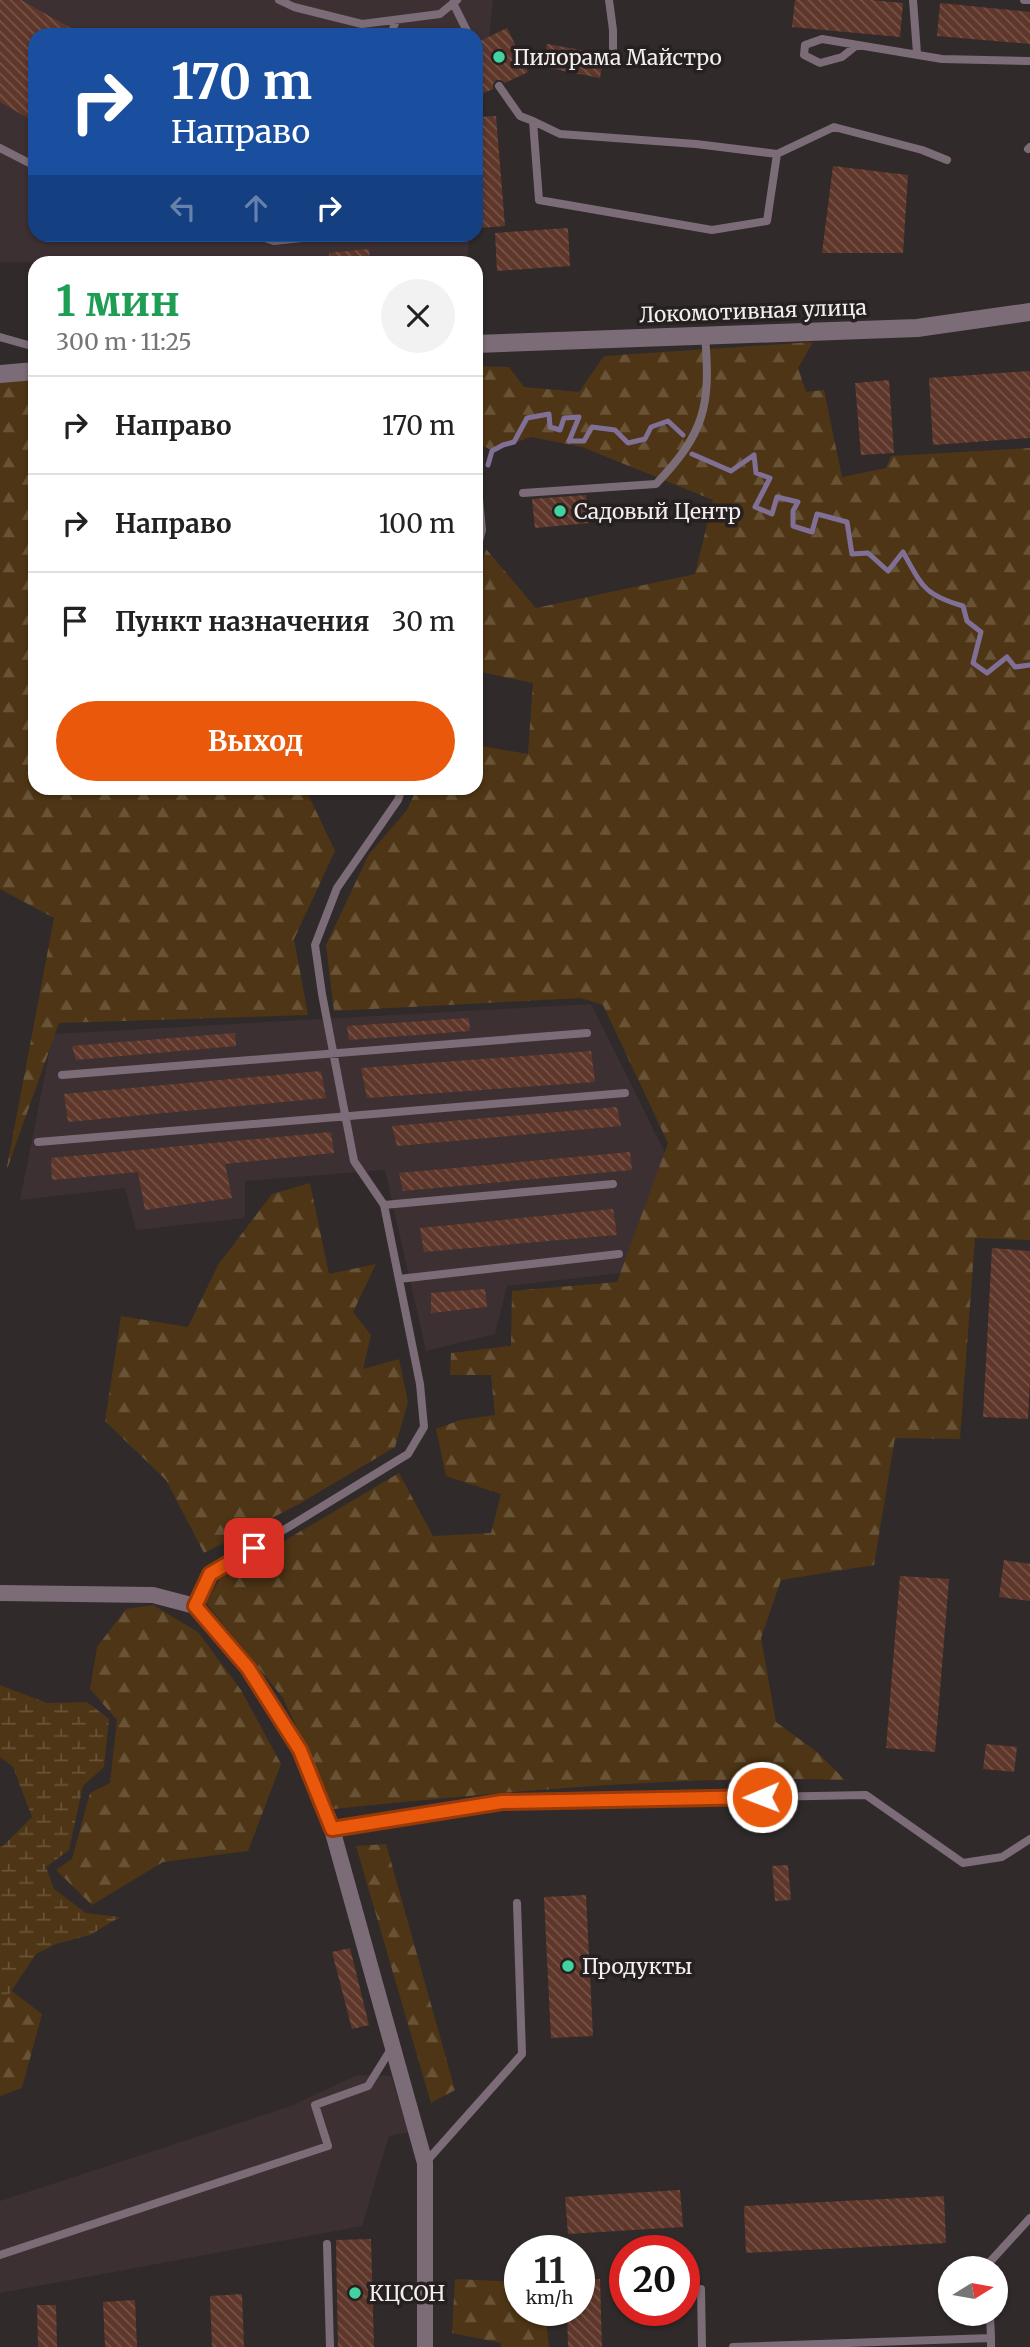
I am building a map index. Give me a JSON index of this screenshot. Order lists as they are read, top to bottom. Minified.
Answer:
{"streets":{"street":["Локомотивная улица"]},"places":["Пилорама Майстро","Садовый Центр","Продукты","КЦСОН"],"north":"right","page":{"turn":["170 m","Направо"],"heading":["1 мин","300 m · 11:25"],"list":[{"name":"Направо","value":"170 m"},{"name":"Направо","value":"100 m"},{"name":"Пункт назначения","value":"30 m"}],"buttons":"Выход","speed":"11 km/h","limit":"20"}}
